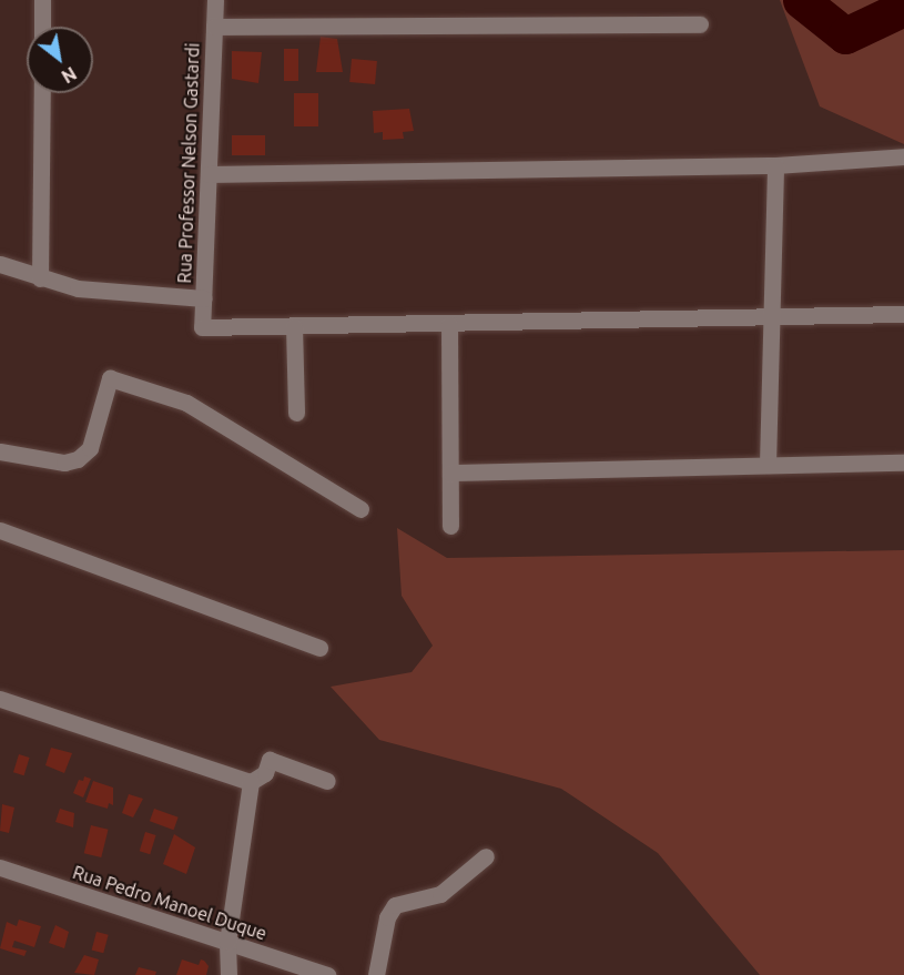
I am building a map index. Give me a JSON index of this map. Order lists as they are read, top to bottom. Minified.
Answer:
{"streets":{"street":["Rua Professor Nelson Gastardi","Rua Pedro Manoel Duque"]},"north":"bottom right"}
